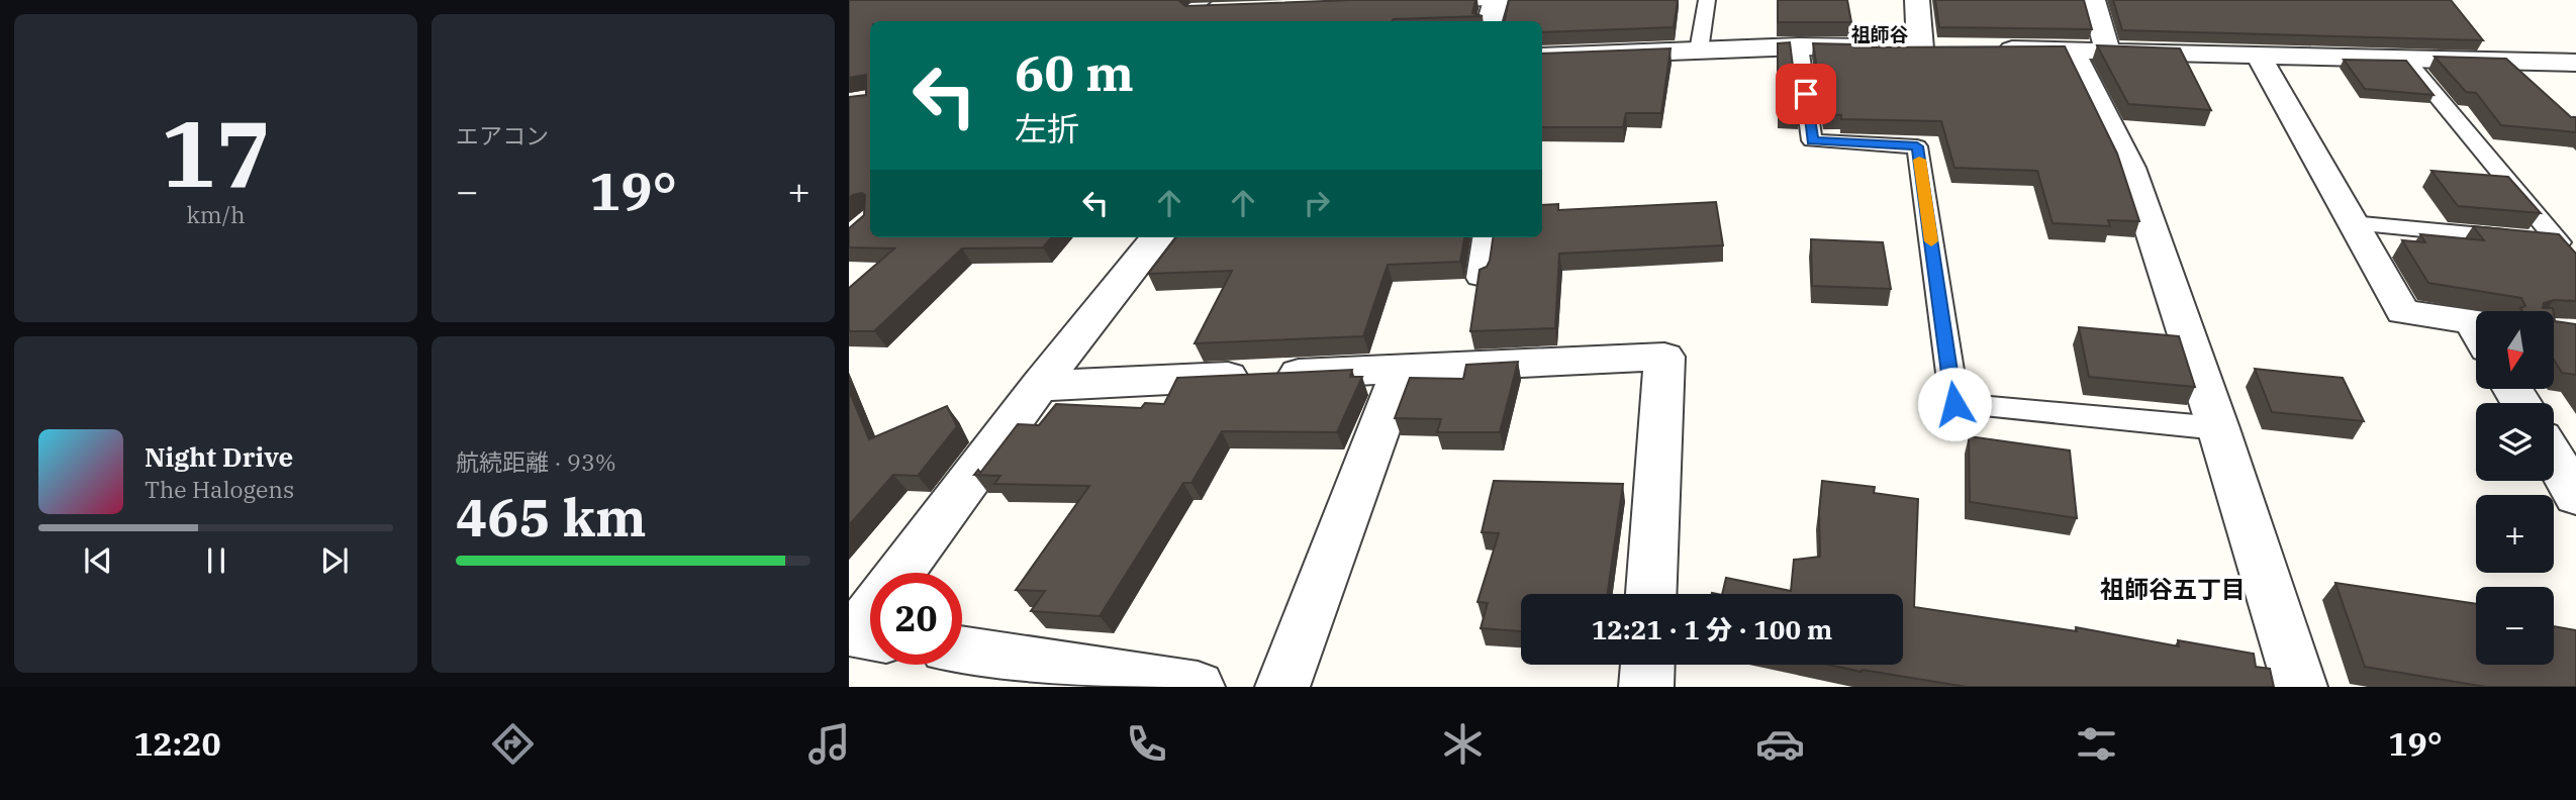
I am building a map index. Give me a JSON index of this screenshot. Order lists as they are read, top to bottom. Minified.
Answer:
{"districts":["祖師谷","祖師谷五丁目"],"north":"bottom","page":{"tile":[["17","km/h"],"エアコン",["航続距離 · 93%","465 km"]],"turn":["60 m","左折"],"heat":["−","19°","+"],"map_buttons":["+","−"],"song":["Night Drive","The Halogens"],"limit":"20","trip":"12:21 · 1 分 · 100 m","tabs":["12:20","19°"]}}
